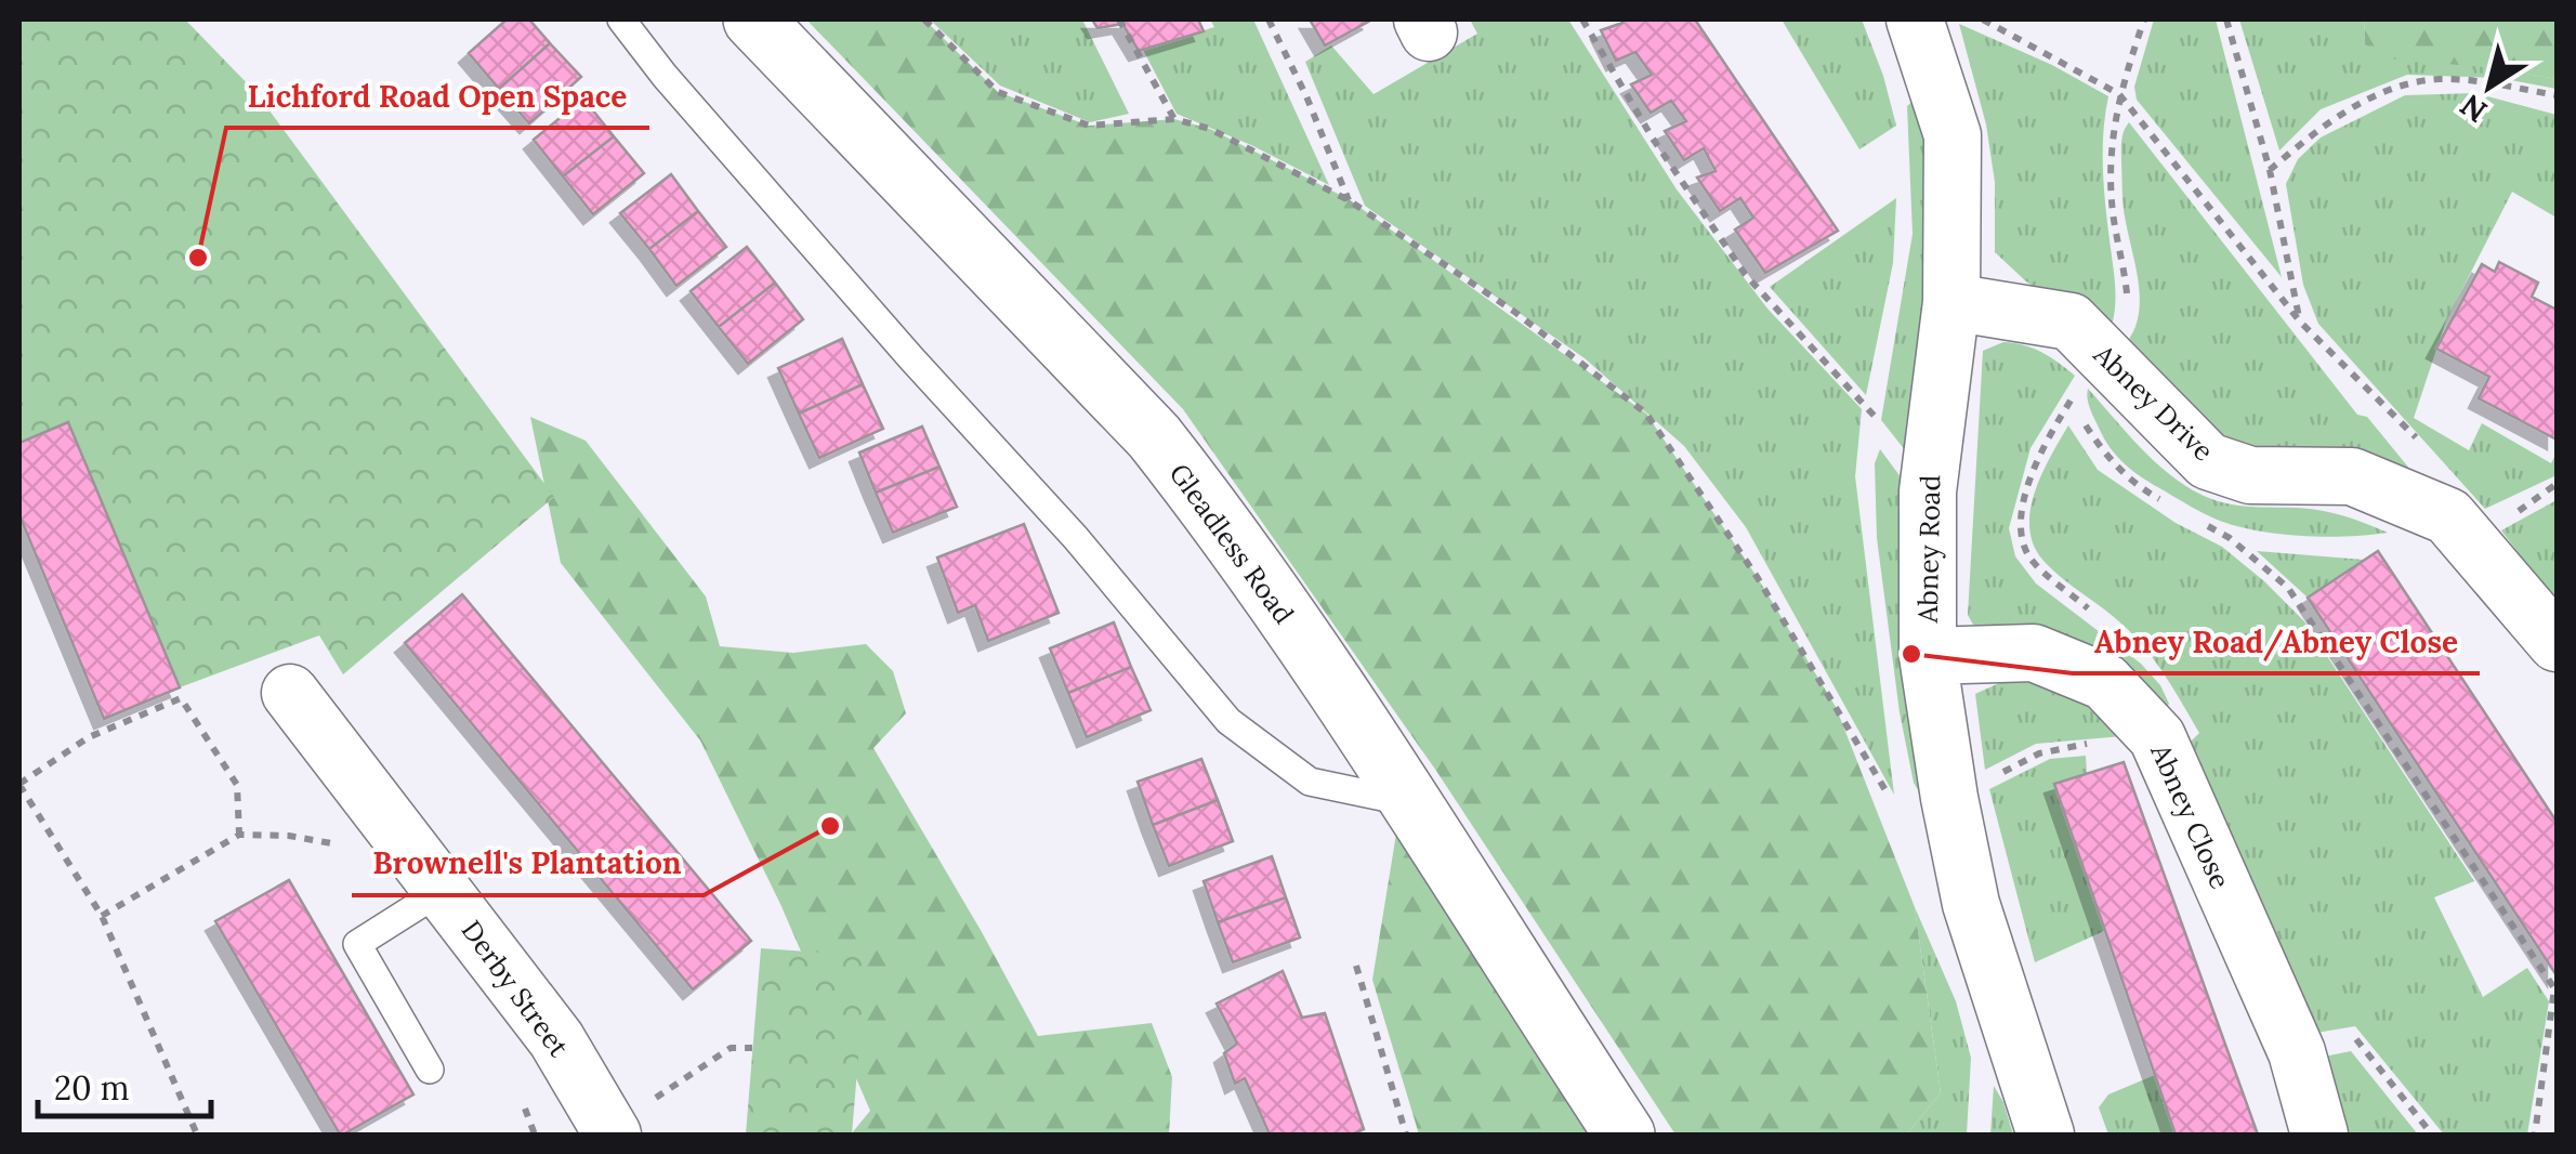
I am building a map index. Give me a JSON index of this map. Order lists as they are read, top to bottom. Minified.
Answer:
{"streets":{"main road":["Gleadless Road"],"street":["Abney Drive","Abney Road","Abney Close","Derby Street"]},"crossings":[["Abney Drive","Abney Road"],["Abney Road","Abney Close"]],"places":["Lichford Road Open Space","Abney Road/Abney Close","Brownell's Plantation"],"scale_bar":"20 m","north":"bottom left"}
